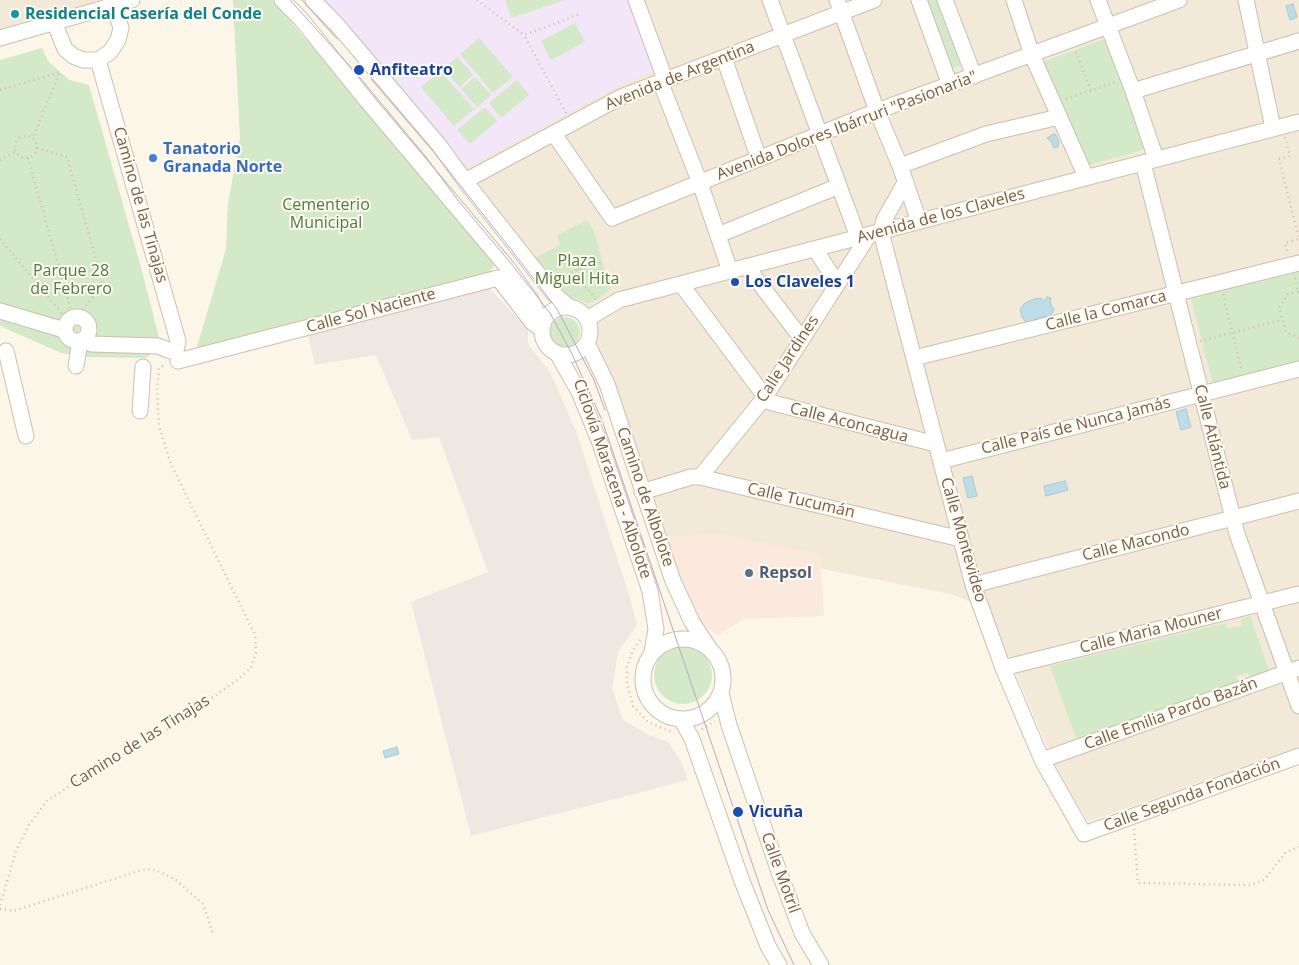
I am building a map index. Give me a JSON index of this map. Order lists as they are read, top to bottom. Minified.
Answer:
{"streets":{"street":["Avenida de Argentina","Avenida Dolores Ibárruri \"Pasionaria\"","Camino de las Tinajas","Avenida de los Claveles","Calle Sol Naciente","Calle la Comarca","Calle Jardines","Calle Aconcagua","Calle País de Nunca Jamás","Calle Atlántida","Camino de Albolote","Calle Tucumán","Calle Montevideo","Calle Macondo","Calle Maria Mouner","Calle Emilia Pardo Bazán","Calle Segunda Fondación","Calle Motril"]},"crossings":[["Avenida de Argentina","Avenida Dolores Ibárruri \"Pasionaria\""],["Avenida de Argentina","Calle Montevideo"],["Avenida Dolores Ibárruri \"Pasionaria\"","Calle Atlántida"],["Avenida Dolores Ibárruri \"Pasionaria\"","Calle Montevideo"],["Camino de las Tinajas","Calle Sol Naciente"],["Avenida de los Claveles","Calle Sol Naciente"],["Avenida de los Claveles","Calle Jardines"],["Avenida de los Claveles","Calle Atlántida"],["Avenida de los Claveles","Camino de Albolote"],["Avenida de los Claveles","Calle Montevideo"],["Calle Sol Naciente","Camino de Albolote"],["Calle la Comarca","Calle Atlántida"],["Calle la Comarca","Calle Montevideo"],["Calle Jardines","Calle Aconcagua"],["Calle Jardines","Calle Tucumán"],["Calle Jardines","Calle Montevideo"],["Calle Aconcagua","Calle Montevideo"],["Calle País de Nunca Jamás","Calle Atlántida"],["Calle País de Nunca Jamás","Calle Montevideo"],["Calle Atlántida","Calle Macondo"],["Calle Atlántida","Calle Maria Mouner"],["Calle Atlántida","Calle Emilia Pardo Bazán"],["Camino de Albolote","Calle Tucumán"],["Camino de Albolote","Calle Motril"],["Calle Tucumán","Calle Montevideo"],["Calle Montevideo","Calle Macondo"],["Calle Montevideo","Calle Maria Mouner"],["Calle Montevideo","Calle Emilia Pardo Bazán"],["Calle Montevideo","Calle Segunda Fondación"]],"parks":["Cementerio Municipal","Plaza Miguel Hita","Parque 28 de Febrero"],"places":["Residencial Casería del Conde","Anfiteatro","Tanatorio Granada Norte","Los Claveles 1","Repsol","Vicuña"]}
